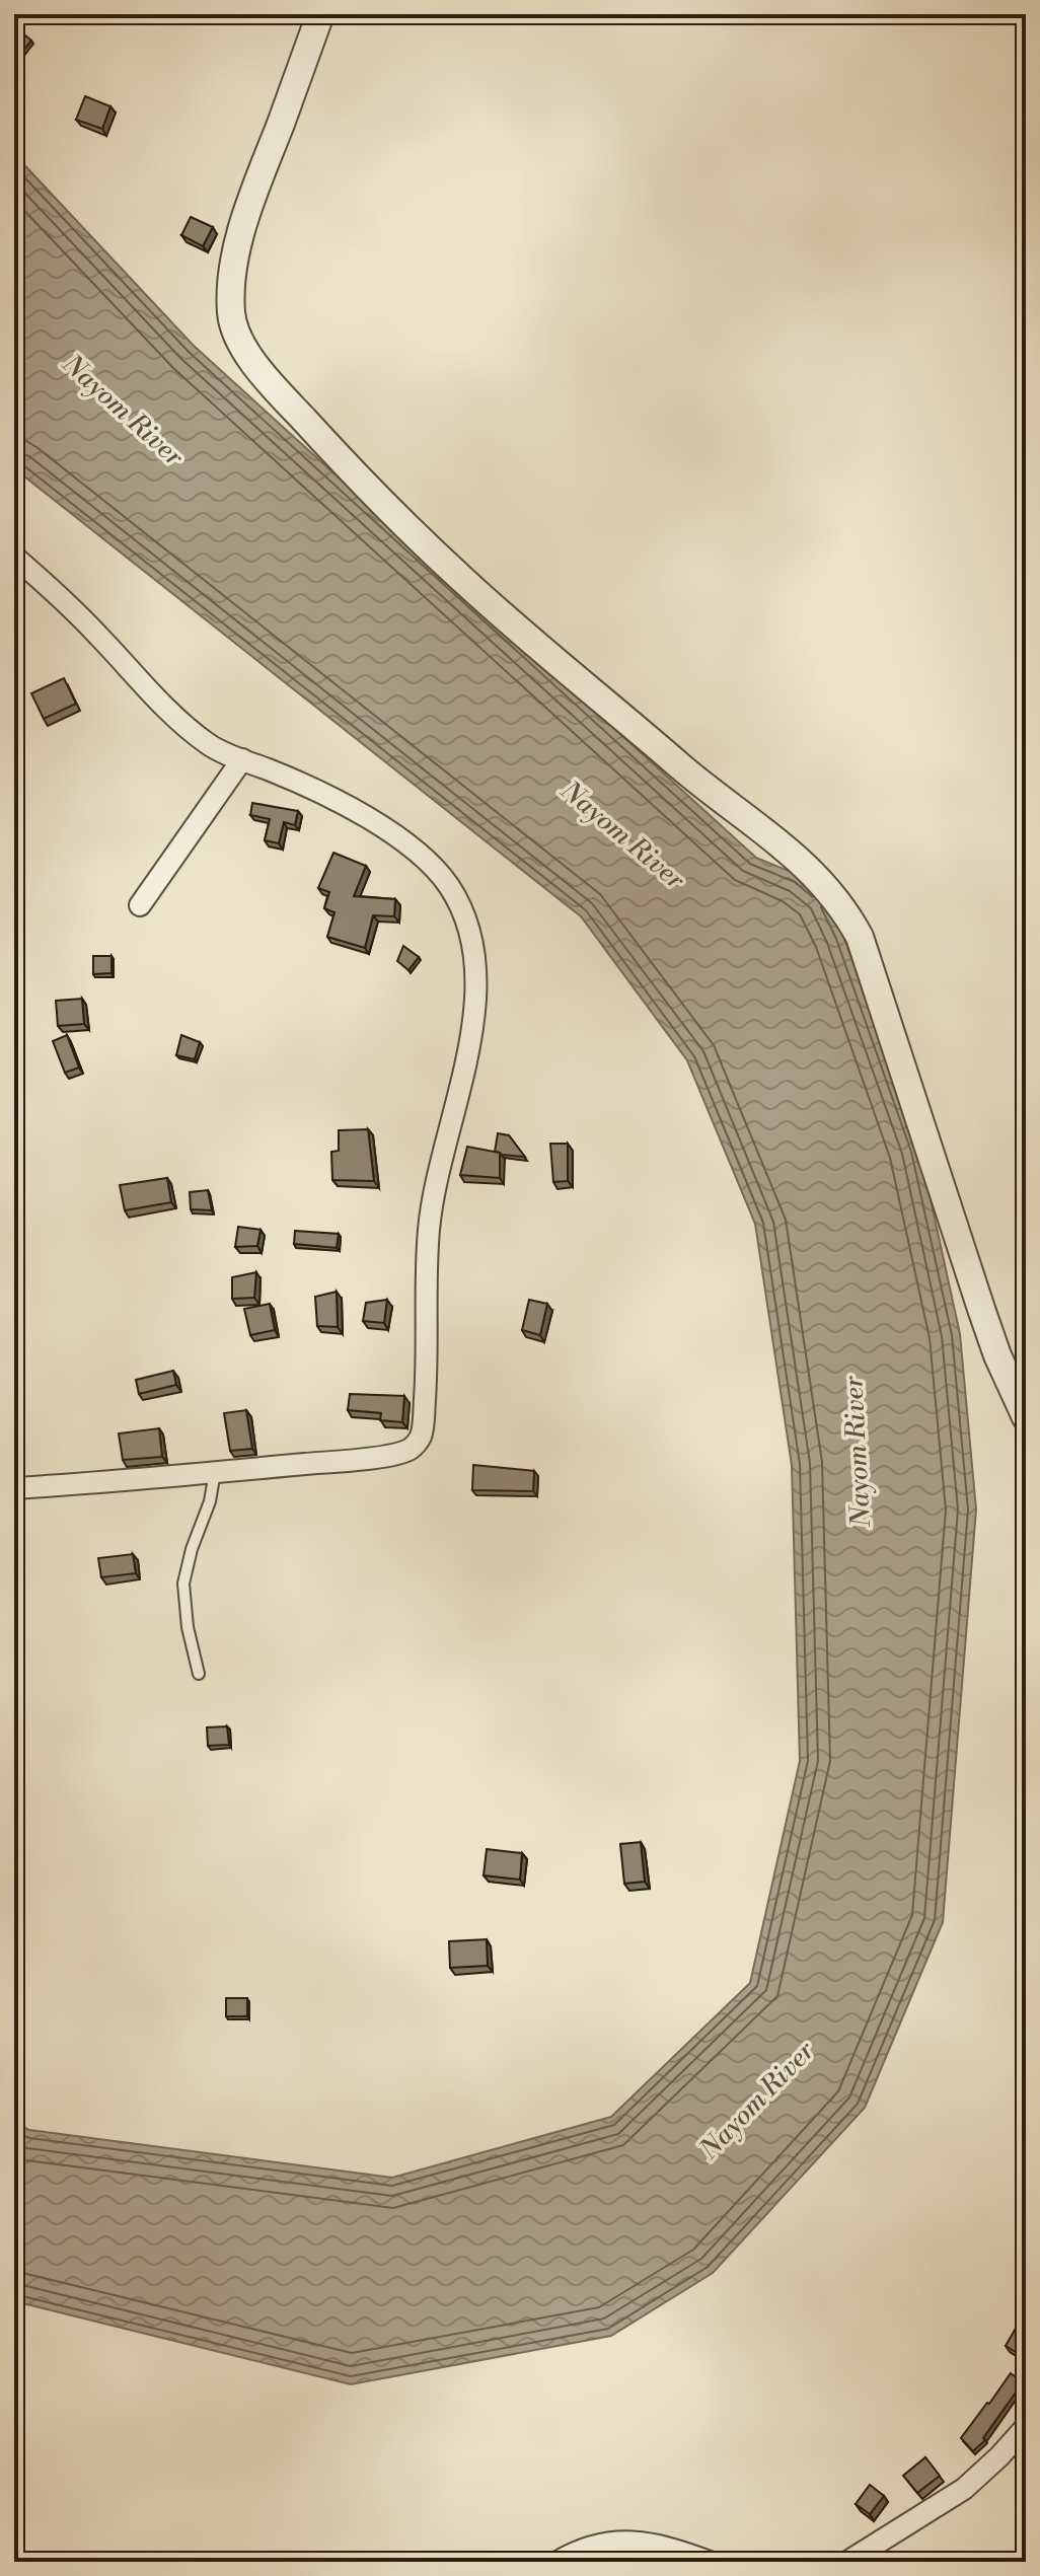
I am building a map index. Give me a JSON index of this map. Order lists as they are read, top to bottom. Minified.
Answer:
{"water":["Nayom River"]}
